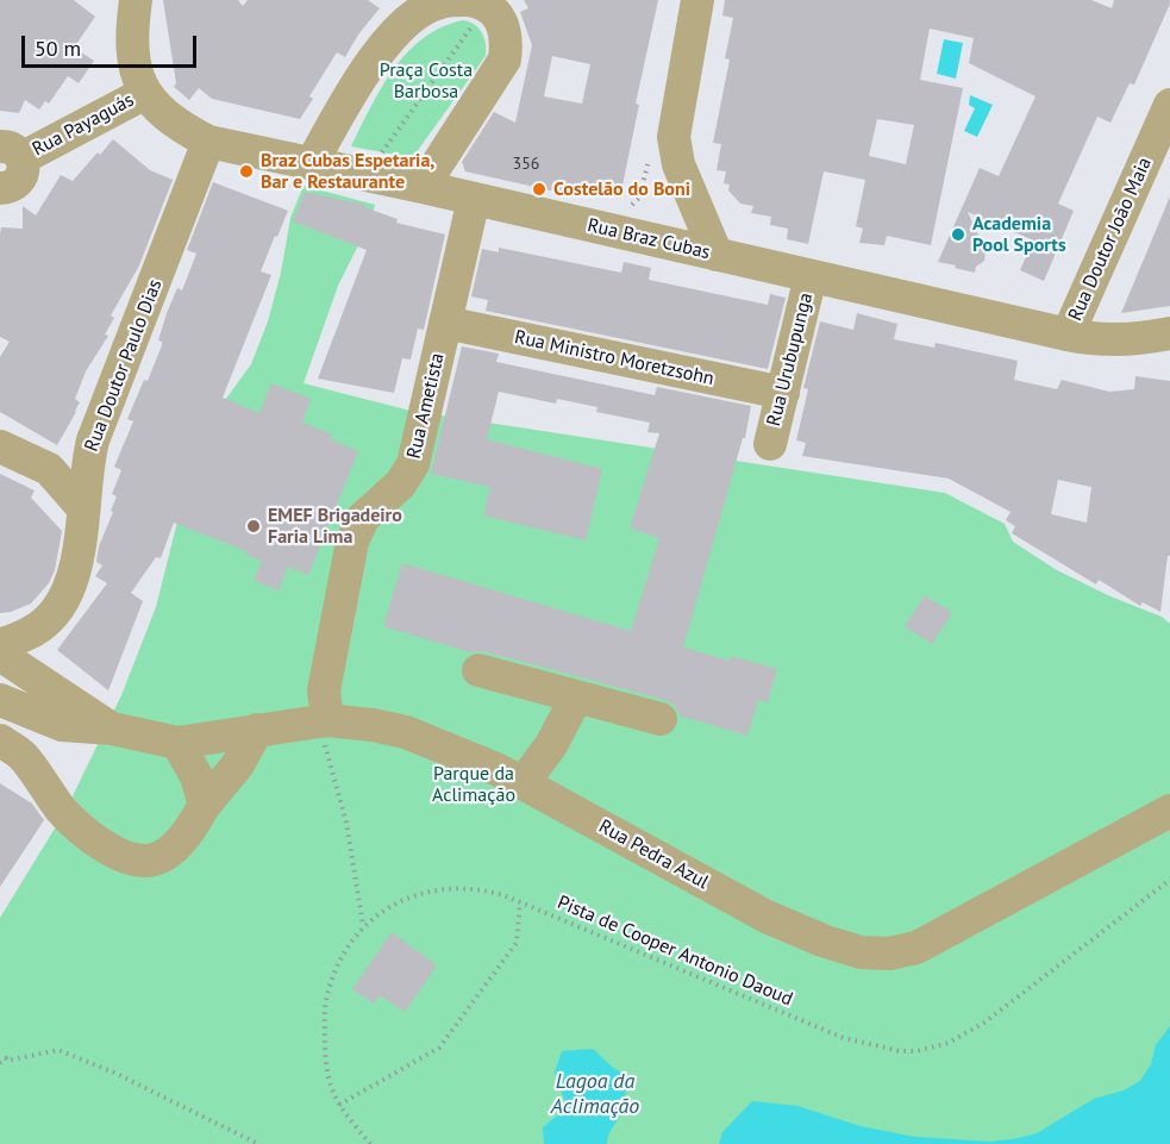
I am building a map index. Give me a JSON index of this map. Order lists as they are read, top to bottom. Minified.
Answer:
{"streets":{"street":["Rua Payaguás","Rua Braz Cubas","Rua Doutor João Maia","Rua Ministro Moretzsohn","Rua Urubupunga","Rua Doutor Paulo Dias","Rua Ametista","Rua Pedra Azul"],"path":["Pista de Cooper Antonio Daoud"]},"crossings":[["Rua Payaguás","Rua Braz Cubas"],["Rua Braz Cubas","Rua Doutor João Maia"],["Rua Braz Cubas","Rua Urubupunga"],["Rua Braz Cubas","Rua Doutor Paulo Dias"],["Rua Braz Cubas","Rua Ametista"],["Rua Ministro Moretzsohn","Rua Urubupunga"],["Rua Ministro Moretzsohn","Rua Ametista"],["Rua Ametista","Rua Pedra Azul"]],"water":["Lagoa da Aclimação"],"parks":["Praça Costa Barbosa","Parque da Aclimação"],"places":["Braz Cubas Espetaria, Bar e Restaurante","Costelão do Boni","Academia Pool Sports","EMEF Brigadeiro Faria Lima"],"house_numbers":["356"],"scale_bar":"50 m"}
